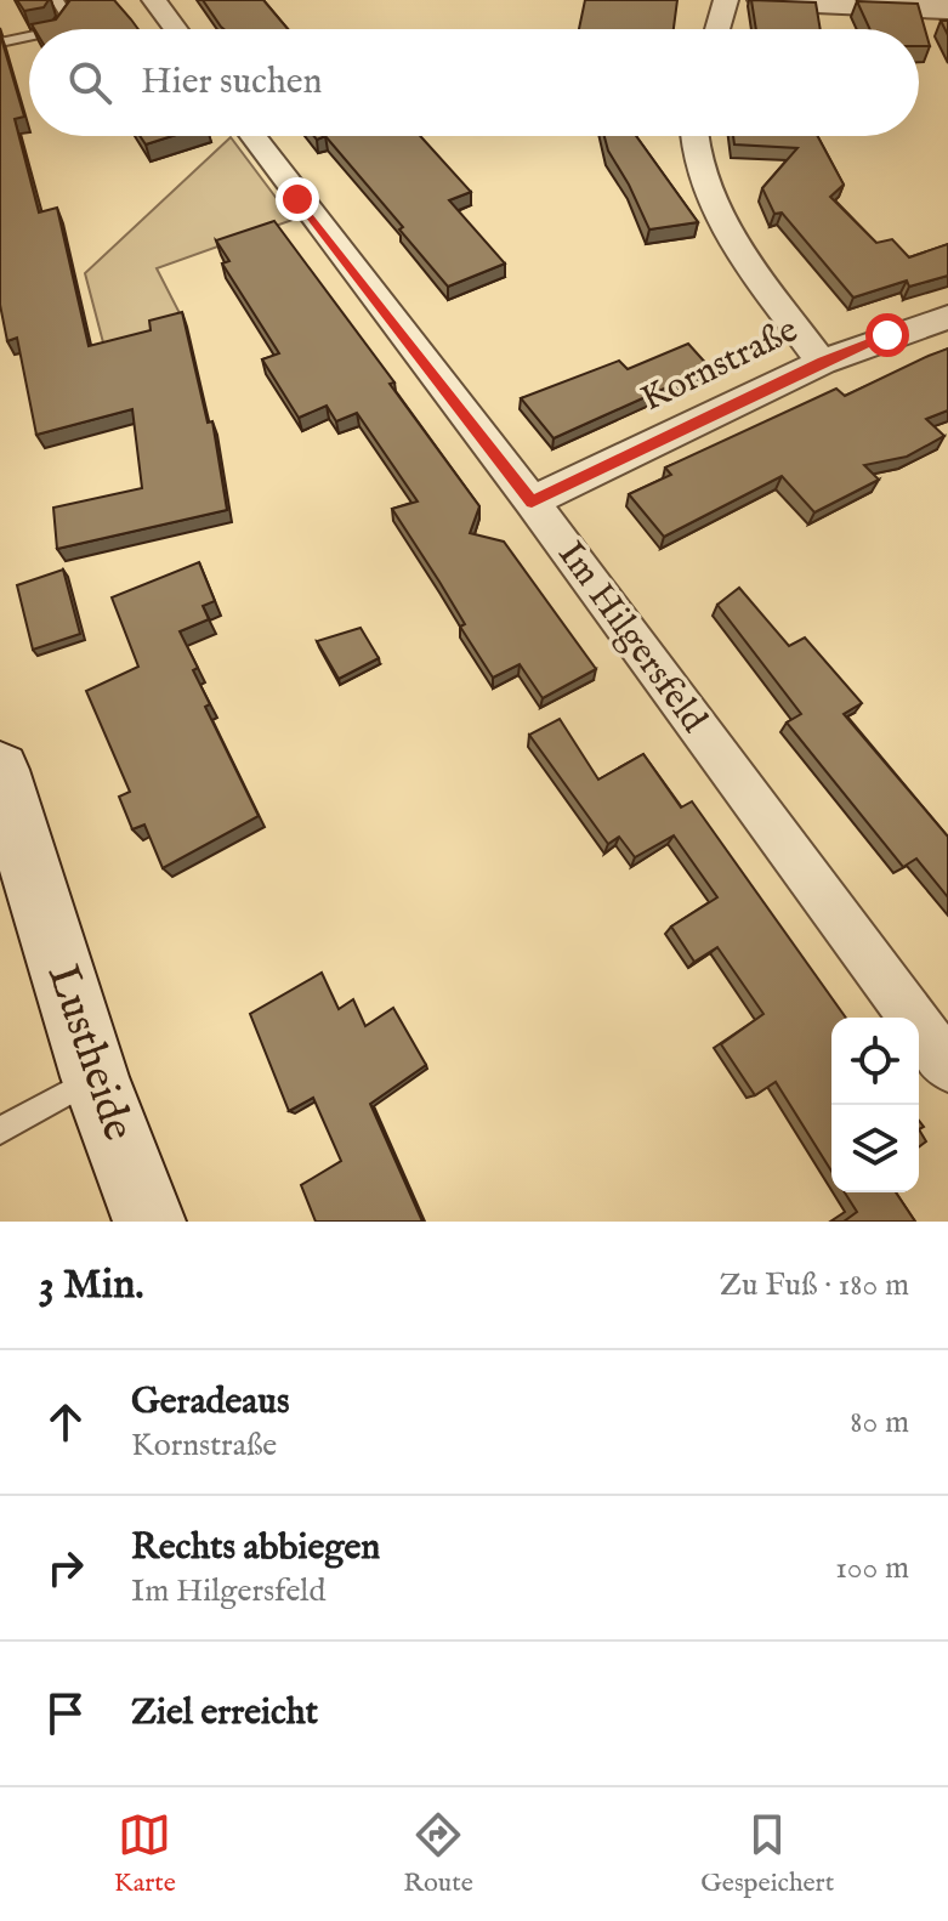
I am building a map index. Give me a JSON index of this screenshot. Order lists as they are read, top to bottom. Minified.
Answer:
{"streets":{"main road":["Lustheide"],"street":["Kornstraße","Im Hilgersfeld"]},"crossings":[["Kornstraße","Im Hilgersfeld"]],"page":{"search":"Hier suchen","heading":["3 Min.","Zu Fuß · 180 m"],"list":[["Geradeaus","Kornstraße","80 m"],["Rechts abbiegen","Im Hilgersfeld","100 m"],"Ziel erreicht"],"nav":["Karte","Route","Gespeichert"]}}
